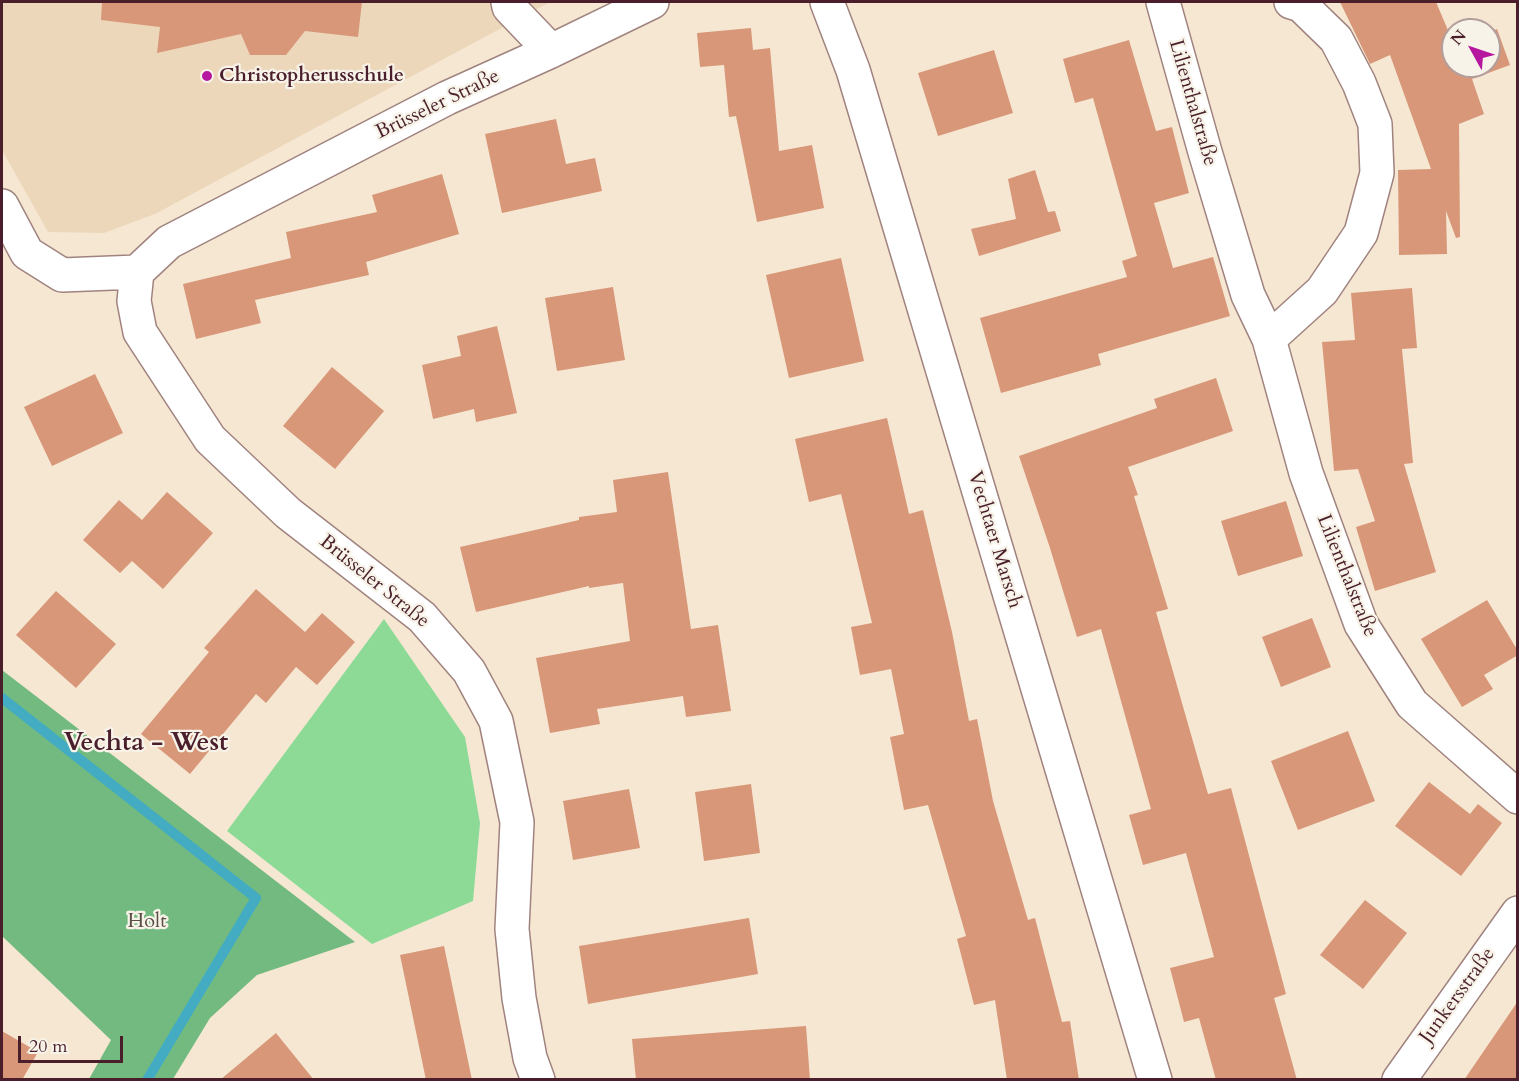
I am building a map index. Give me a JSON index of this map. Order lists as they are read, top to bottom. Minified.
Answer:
{"streets":{"street":["Lilienthalstraße","Brüsseler Straße","Vechtaer Marsch","Junkersstraße"]},"districts":["Vechta - West"],"parks":["Holt"],"places":["Christopherusschule"],"scale_bar":"20 m","north":"top left"}
